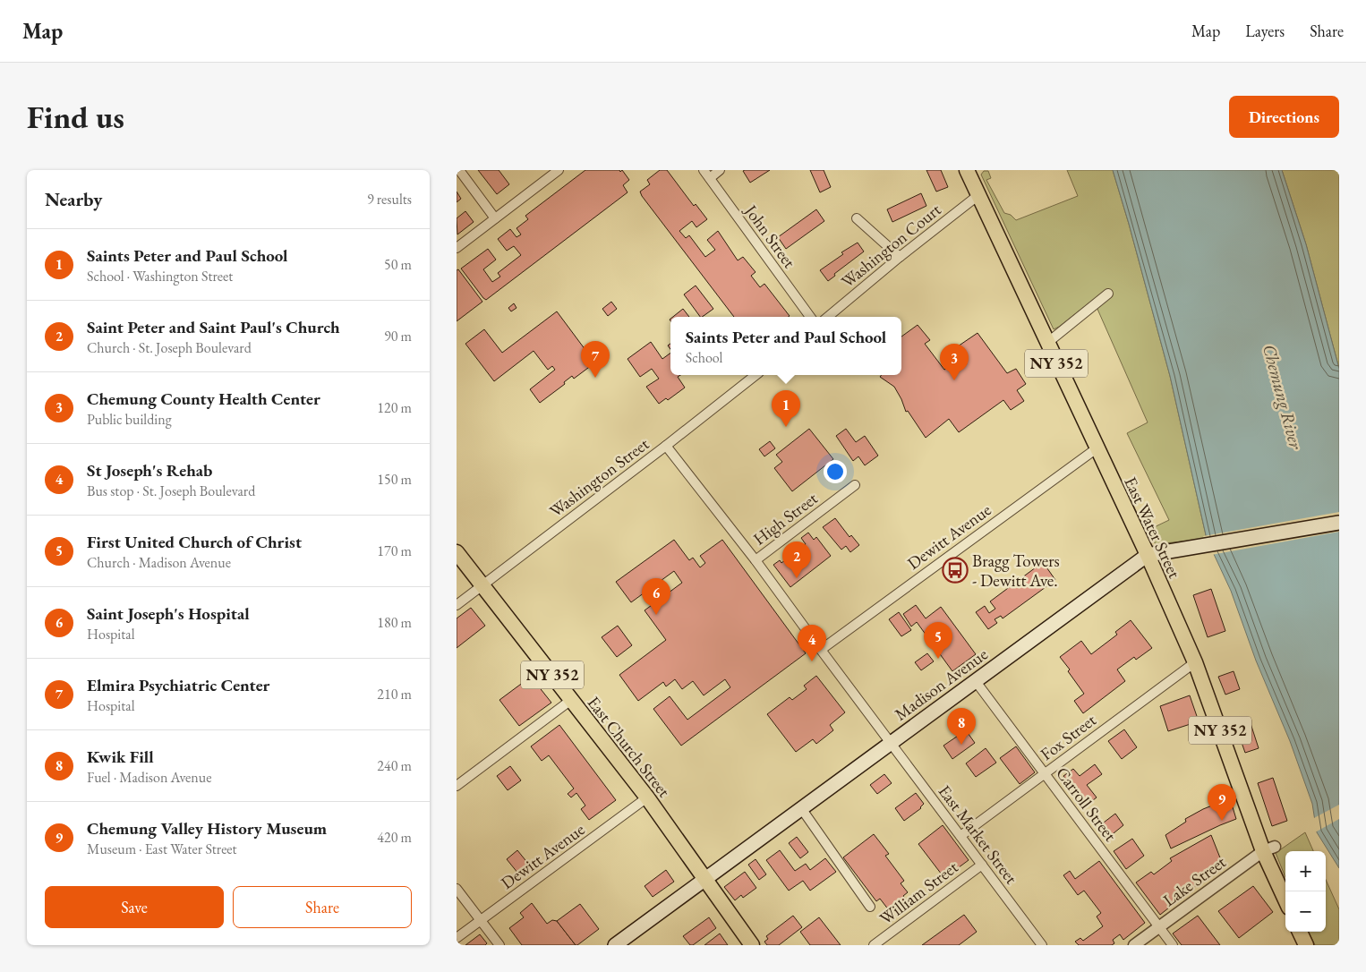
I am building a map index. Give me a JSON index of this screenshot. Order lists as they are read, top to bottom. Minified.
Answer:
{"streets":{"main road":["NY 352","East Water Street","Madison Avenue","East Church Street"],"street":["John Street","Washington Court","Washington Street","High Street","Dewitt Avenue","Fox Street","Carroll Street","East Market Street","Lake Street","William Street"]},"crossings":[["Washington Court","East Water Street"],["Washington Street","East Church Street"],["Washington Street","East Market Street"],["High Street","East Market Street"],["East Water Street","Dewitt Avenue"],["East Water Street","Madison Avenue"],["East Water Street","Fox Street"],["East Water Street","Lake Street"],["Dewitt Avenue","East Church Street"],["Dewitt Avenue","East Market Street"],["Madison Avenue","East Church Street"],["Madison Avenue","Carroll Street"],["Madison Avenue","East Market Street"],["Fox Street","Carroll Street"],["Fox Street","East Market Street"],["Carroll Street","Lake Street"],["East Market Street","William Street"]],"water":["Chemung River"],"places":{"bus stop":["Bragg Towers - Dewitt Ave."]},"page":{"header":"Map","nav":["Map","Layers","Share"],"buttons":["Directions",["Save","Share"]],"title":"Find us","heading":["Nearby","9 results"],"list":[{"mark":"1","name":"Saints Peter and Paul School","note":"School · Washington Street","value":"50 m"},{"mark":"2","name":"Saint Peter and Saint Paul's Church","note":"Church · St. Joseph Boulevard","value":"90 m"},{"mark":"3","name":"Chemung County Health Center","note":"Public building","value":"120 m"},{"mark":"4","name":"St Joseph's Rehab","note":"Bus stop · St. Joseph Boulevard","value":"150 m"},{"mark":"5","name":"First United Church of Christ","note":"Church · Madison Avenue","value":"170 m"},{"mark":"6","name":"Saint Joseph's Hospital","note":"Hospital","value":"180 m"},{"mark":"7","name":"Elmira Psychiatric Center","note":"Hospital","value":"210 m"},{"mark":"8","name":"Kwik Fill","note":"Fuel · Madison Avenue","value":"240 m"},{"mark":"9","name":"Chemung Valley History Museum","note":"Museum · East Water Street","value":"420 m"}],"popup":["Saints Peter and Paul School","School"],"pins":["7","3","1","2","6","5","4","8","9"],"map_buttons":["+","−"]}}
